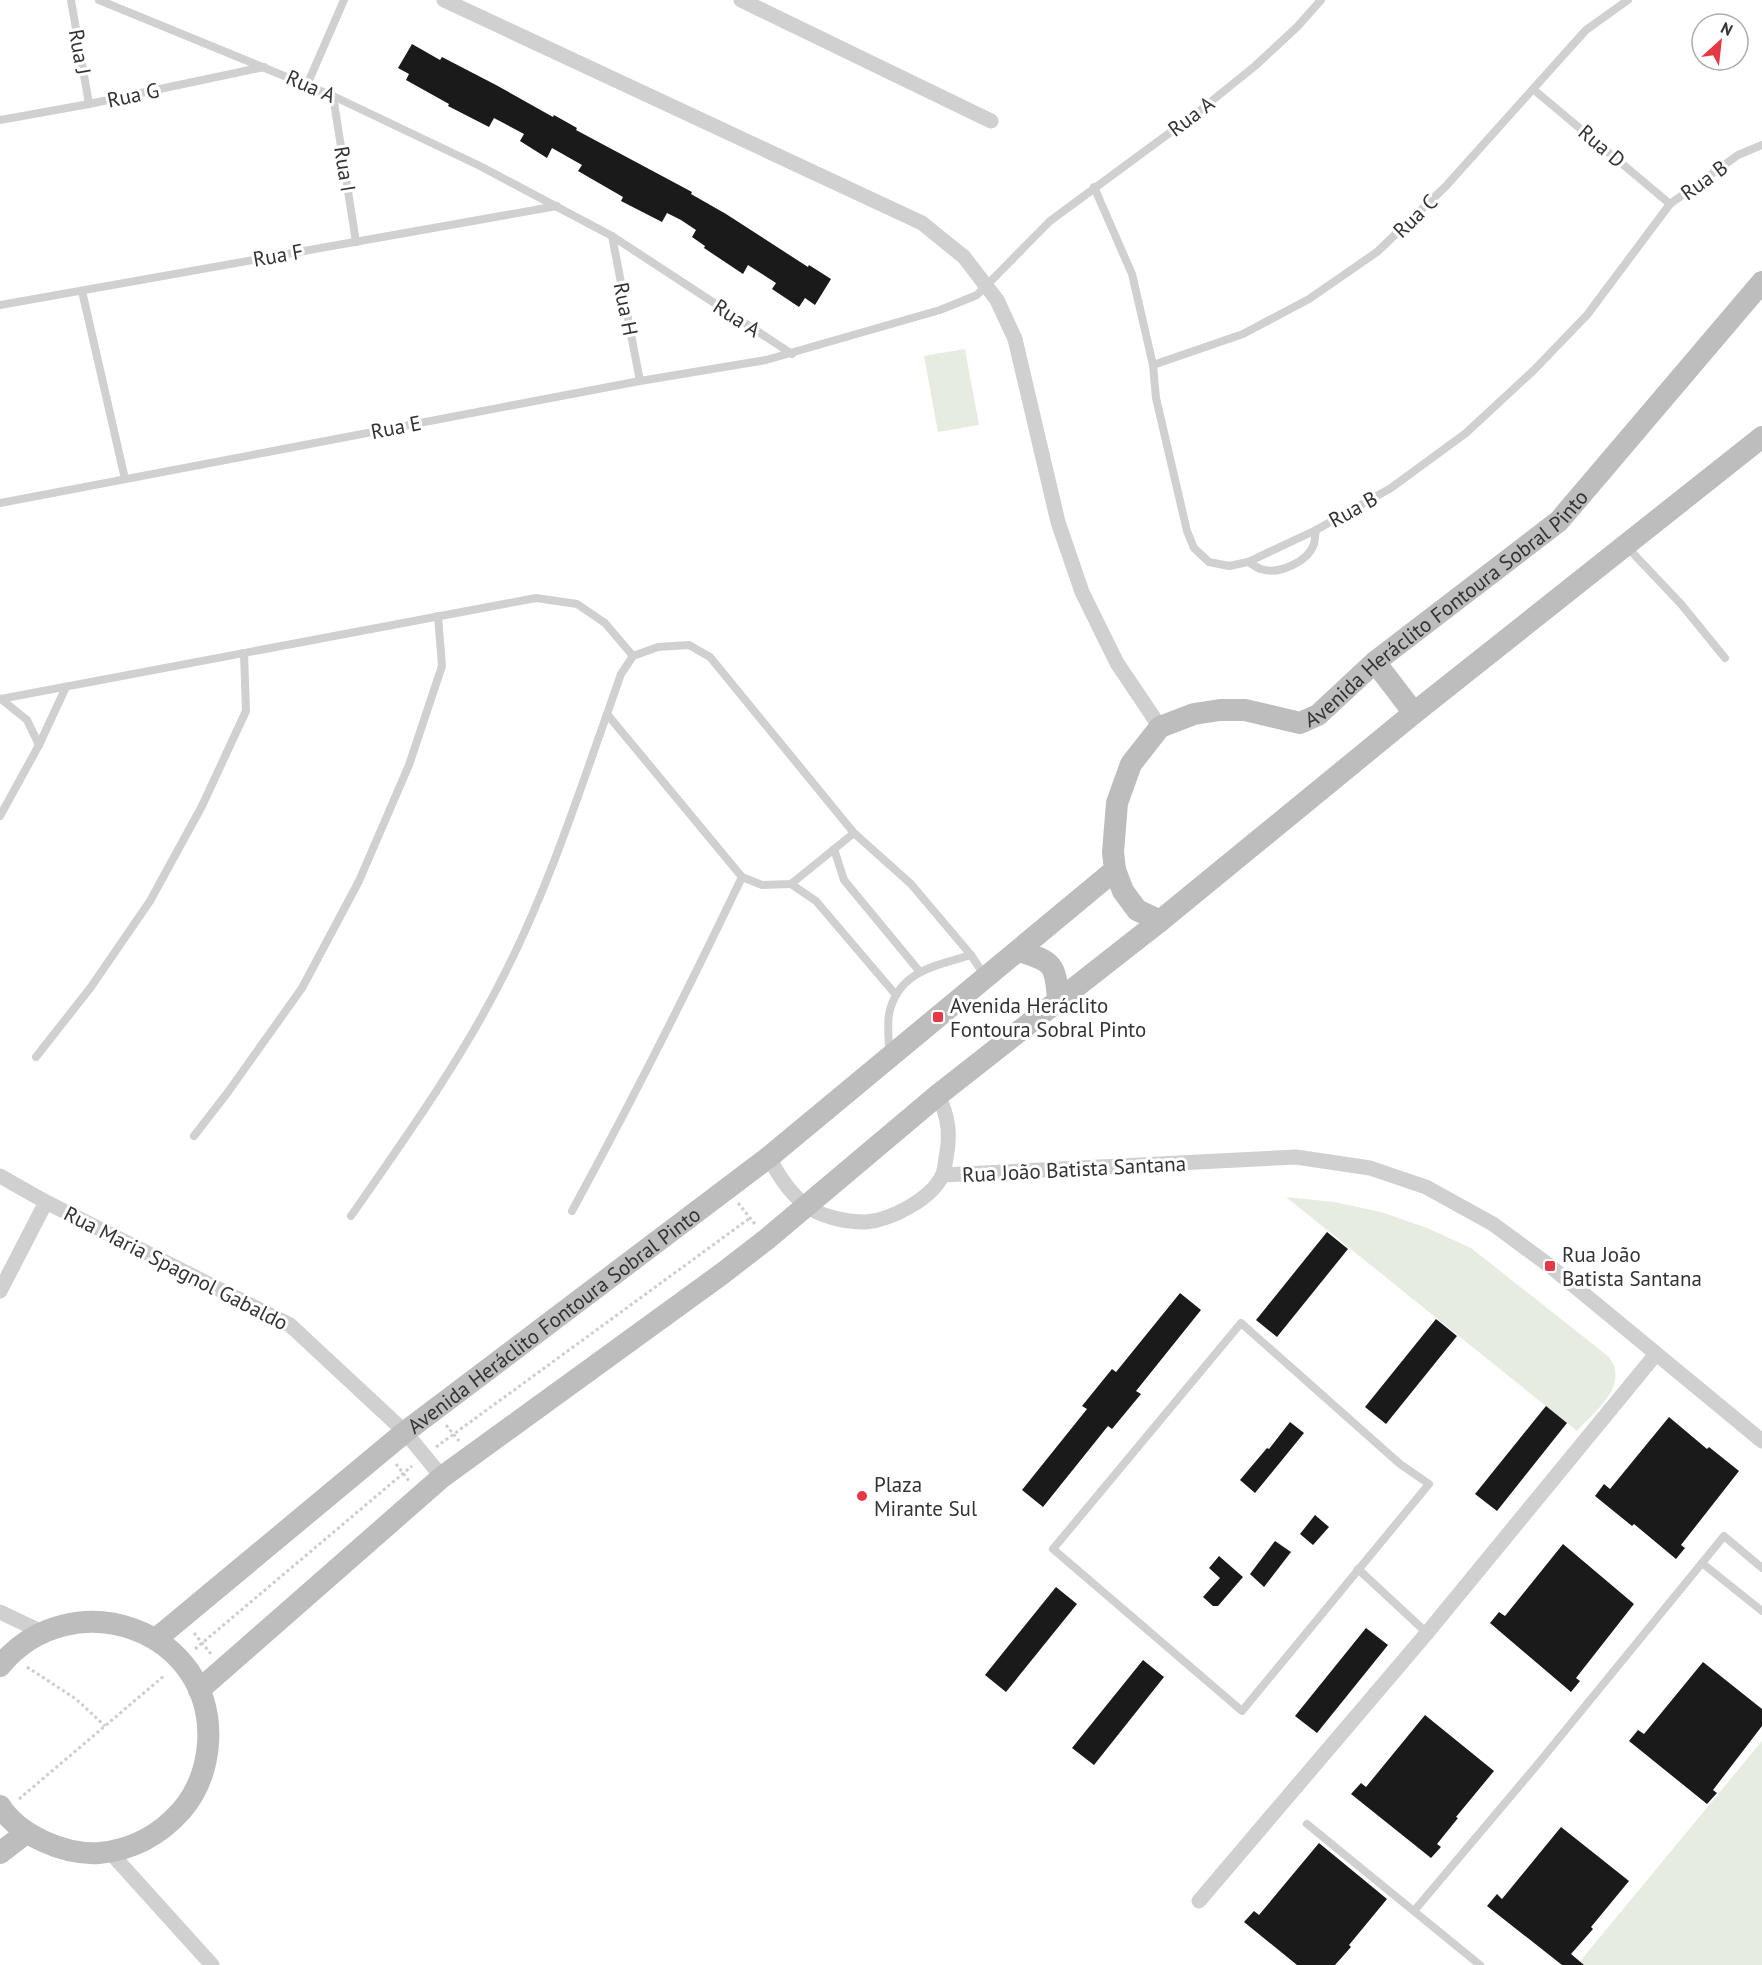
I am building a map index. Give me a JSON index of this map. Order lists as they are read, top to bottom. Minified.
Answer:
{"streets":{"street":["Avenida Heráclito Fontoura Sobral Pinto","Rua João Batista Santana","Rua Maria Spagnol Gabaldo"],"lane":["Rua J","Rua A","Rua G","Rua D","Rua I","Rua B","Rua C","Rua F","Rua H","Rua E"]},"crossings":[["Rua J","Rua G"],["Rua A","Rua G"],["Rua A","Rua I"],["Rua A","Rua B"],["Rua A","Rua F"],["Rua A","Rua H"],["Rua A","Rua E"],["Rua D","Rua B"],["Rua D","Rua C"],["Rua I","Rua F"],["Rua B","Rua C"],["Rua H","Rua E"],["Avenida Heráclito Fontoura Sobral Pinto","Rua Maria Spagnol Gabaldo"]],"places":{"transit":["Avenida Heráclito Fontoura Sobral Pinto","Rua João Batista Santana"],"other":["Plaza Mirante Sul"]},"north":"top right"}
